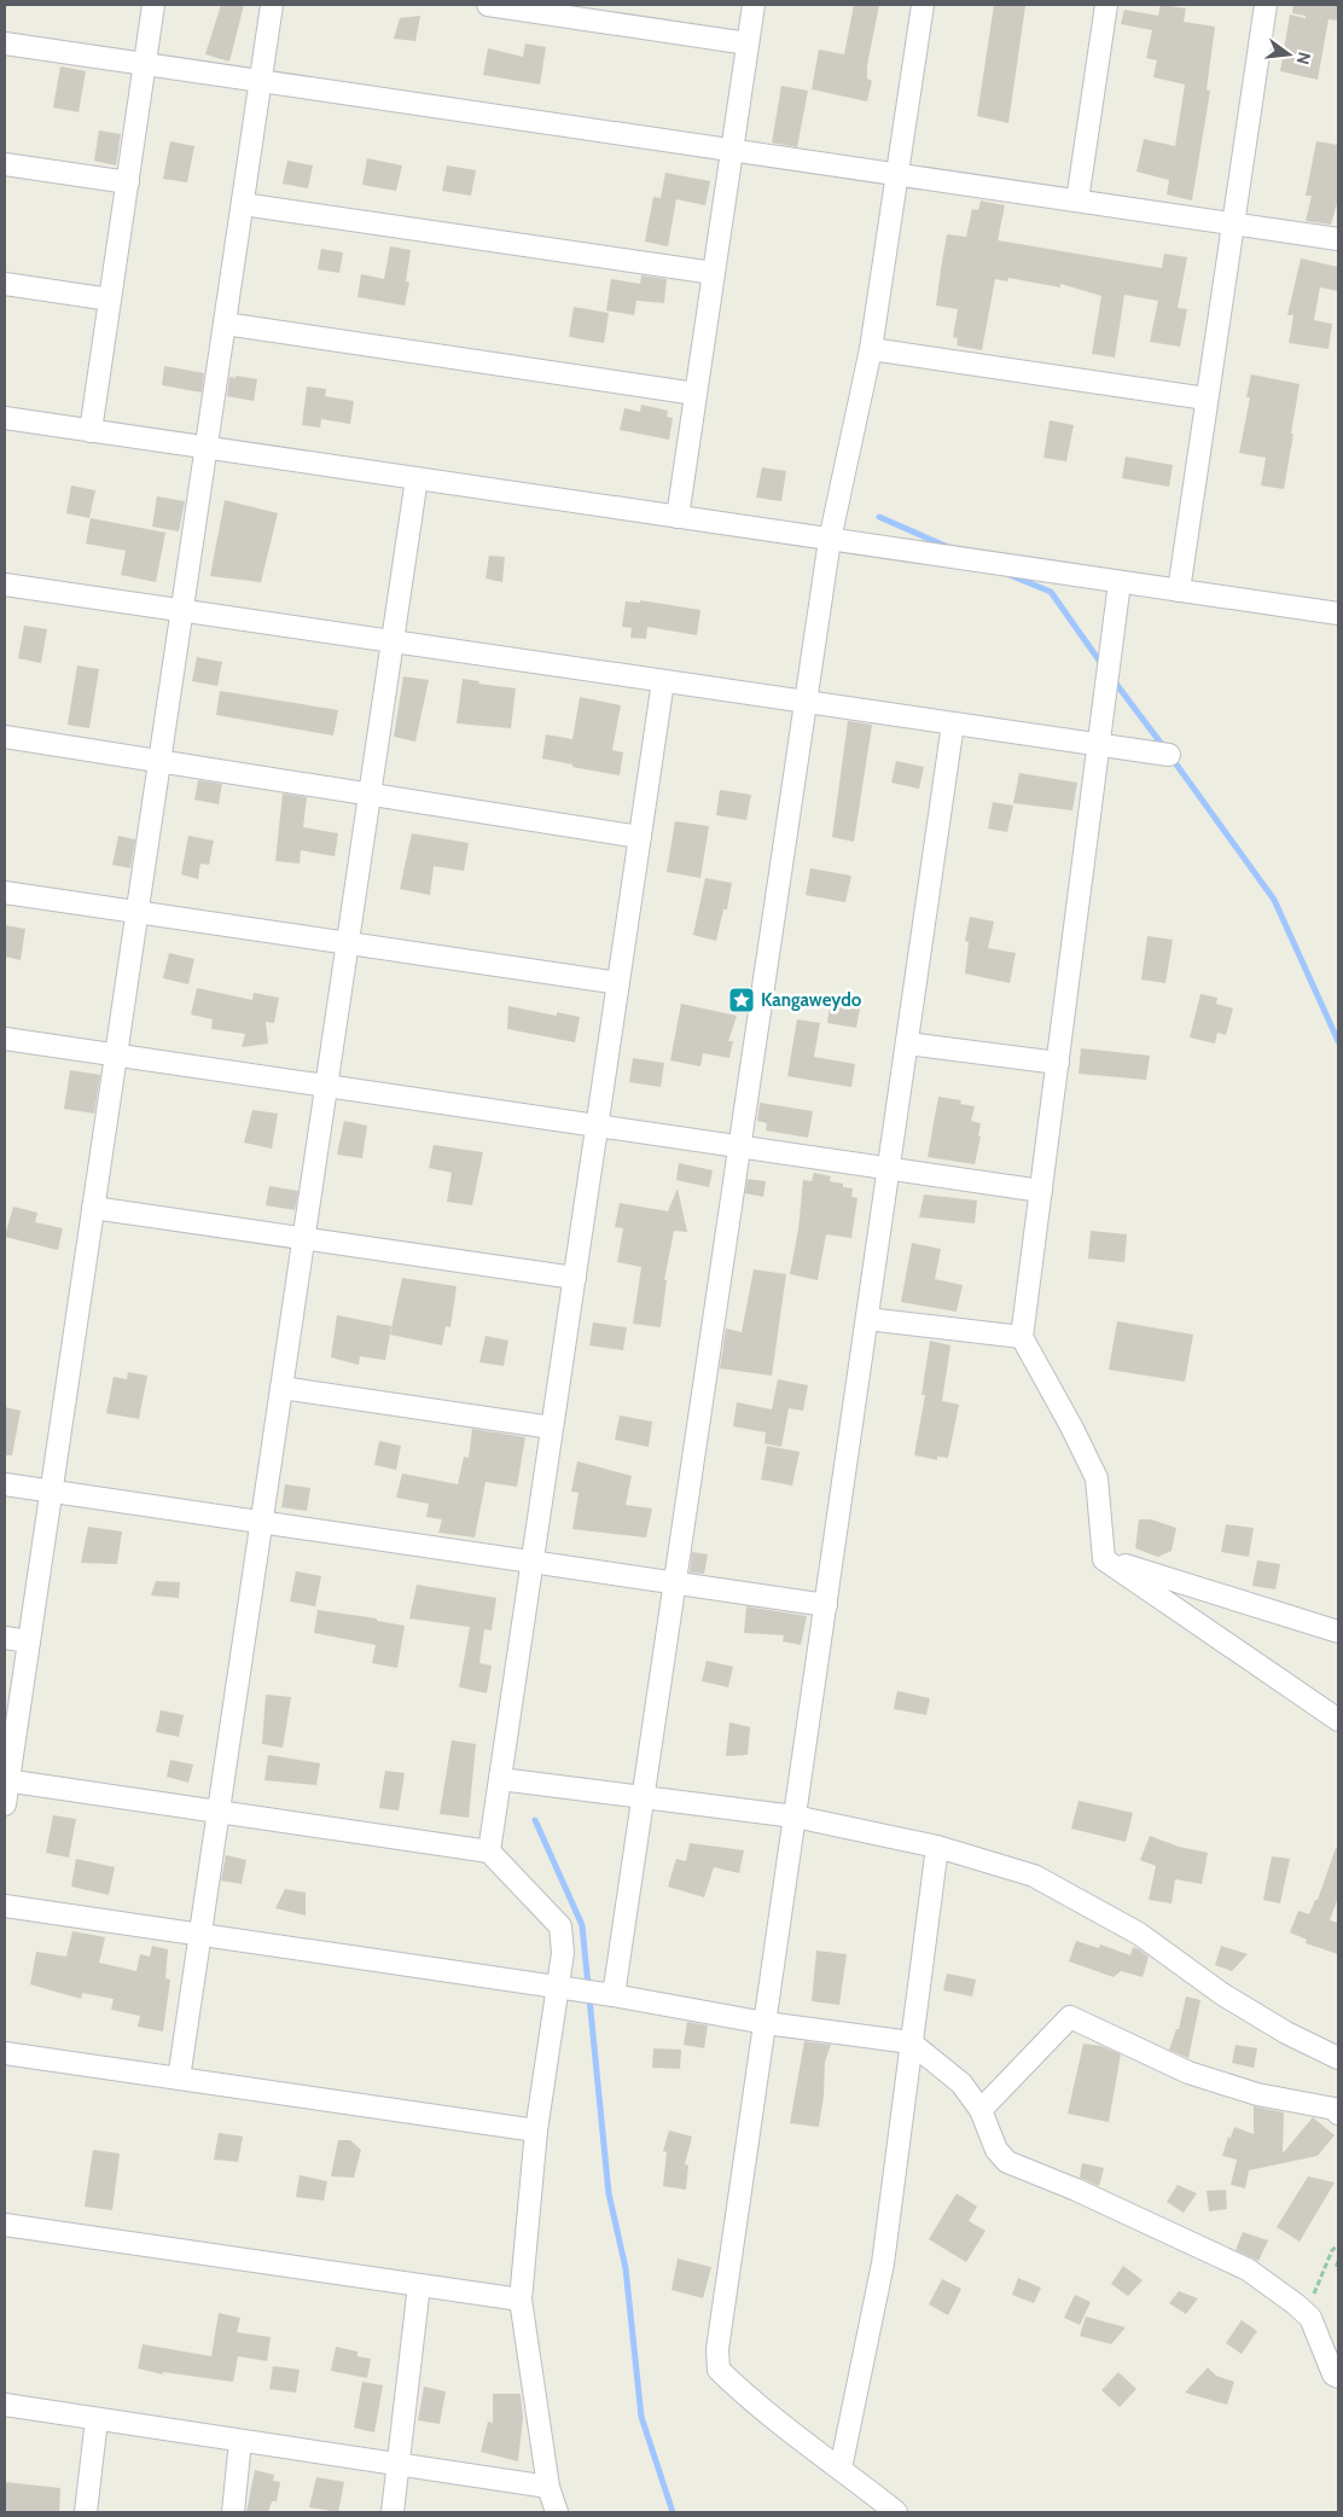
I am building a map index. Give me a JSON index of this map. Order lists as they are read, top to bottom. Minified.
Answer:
{"places":{"place":["Kangaweydo"]},"north":"right"}
